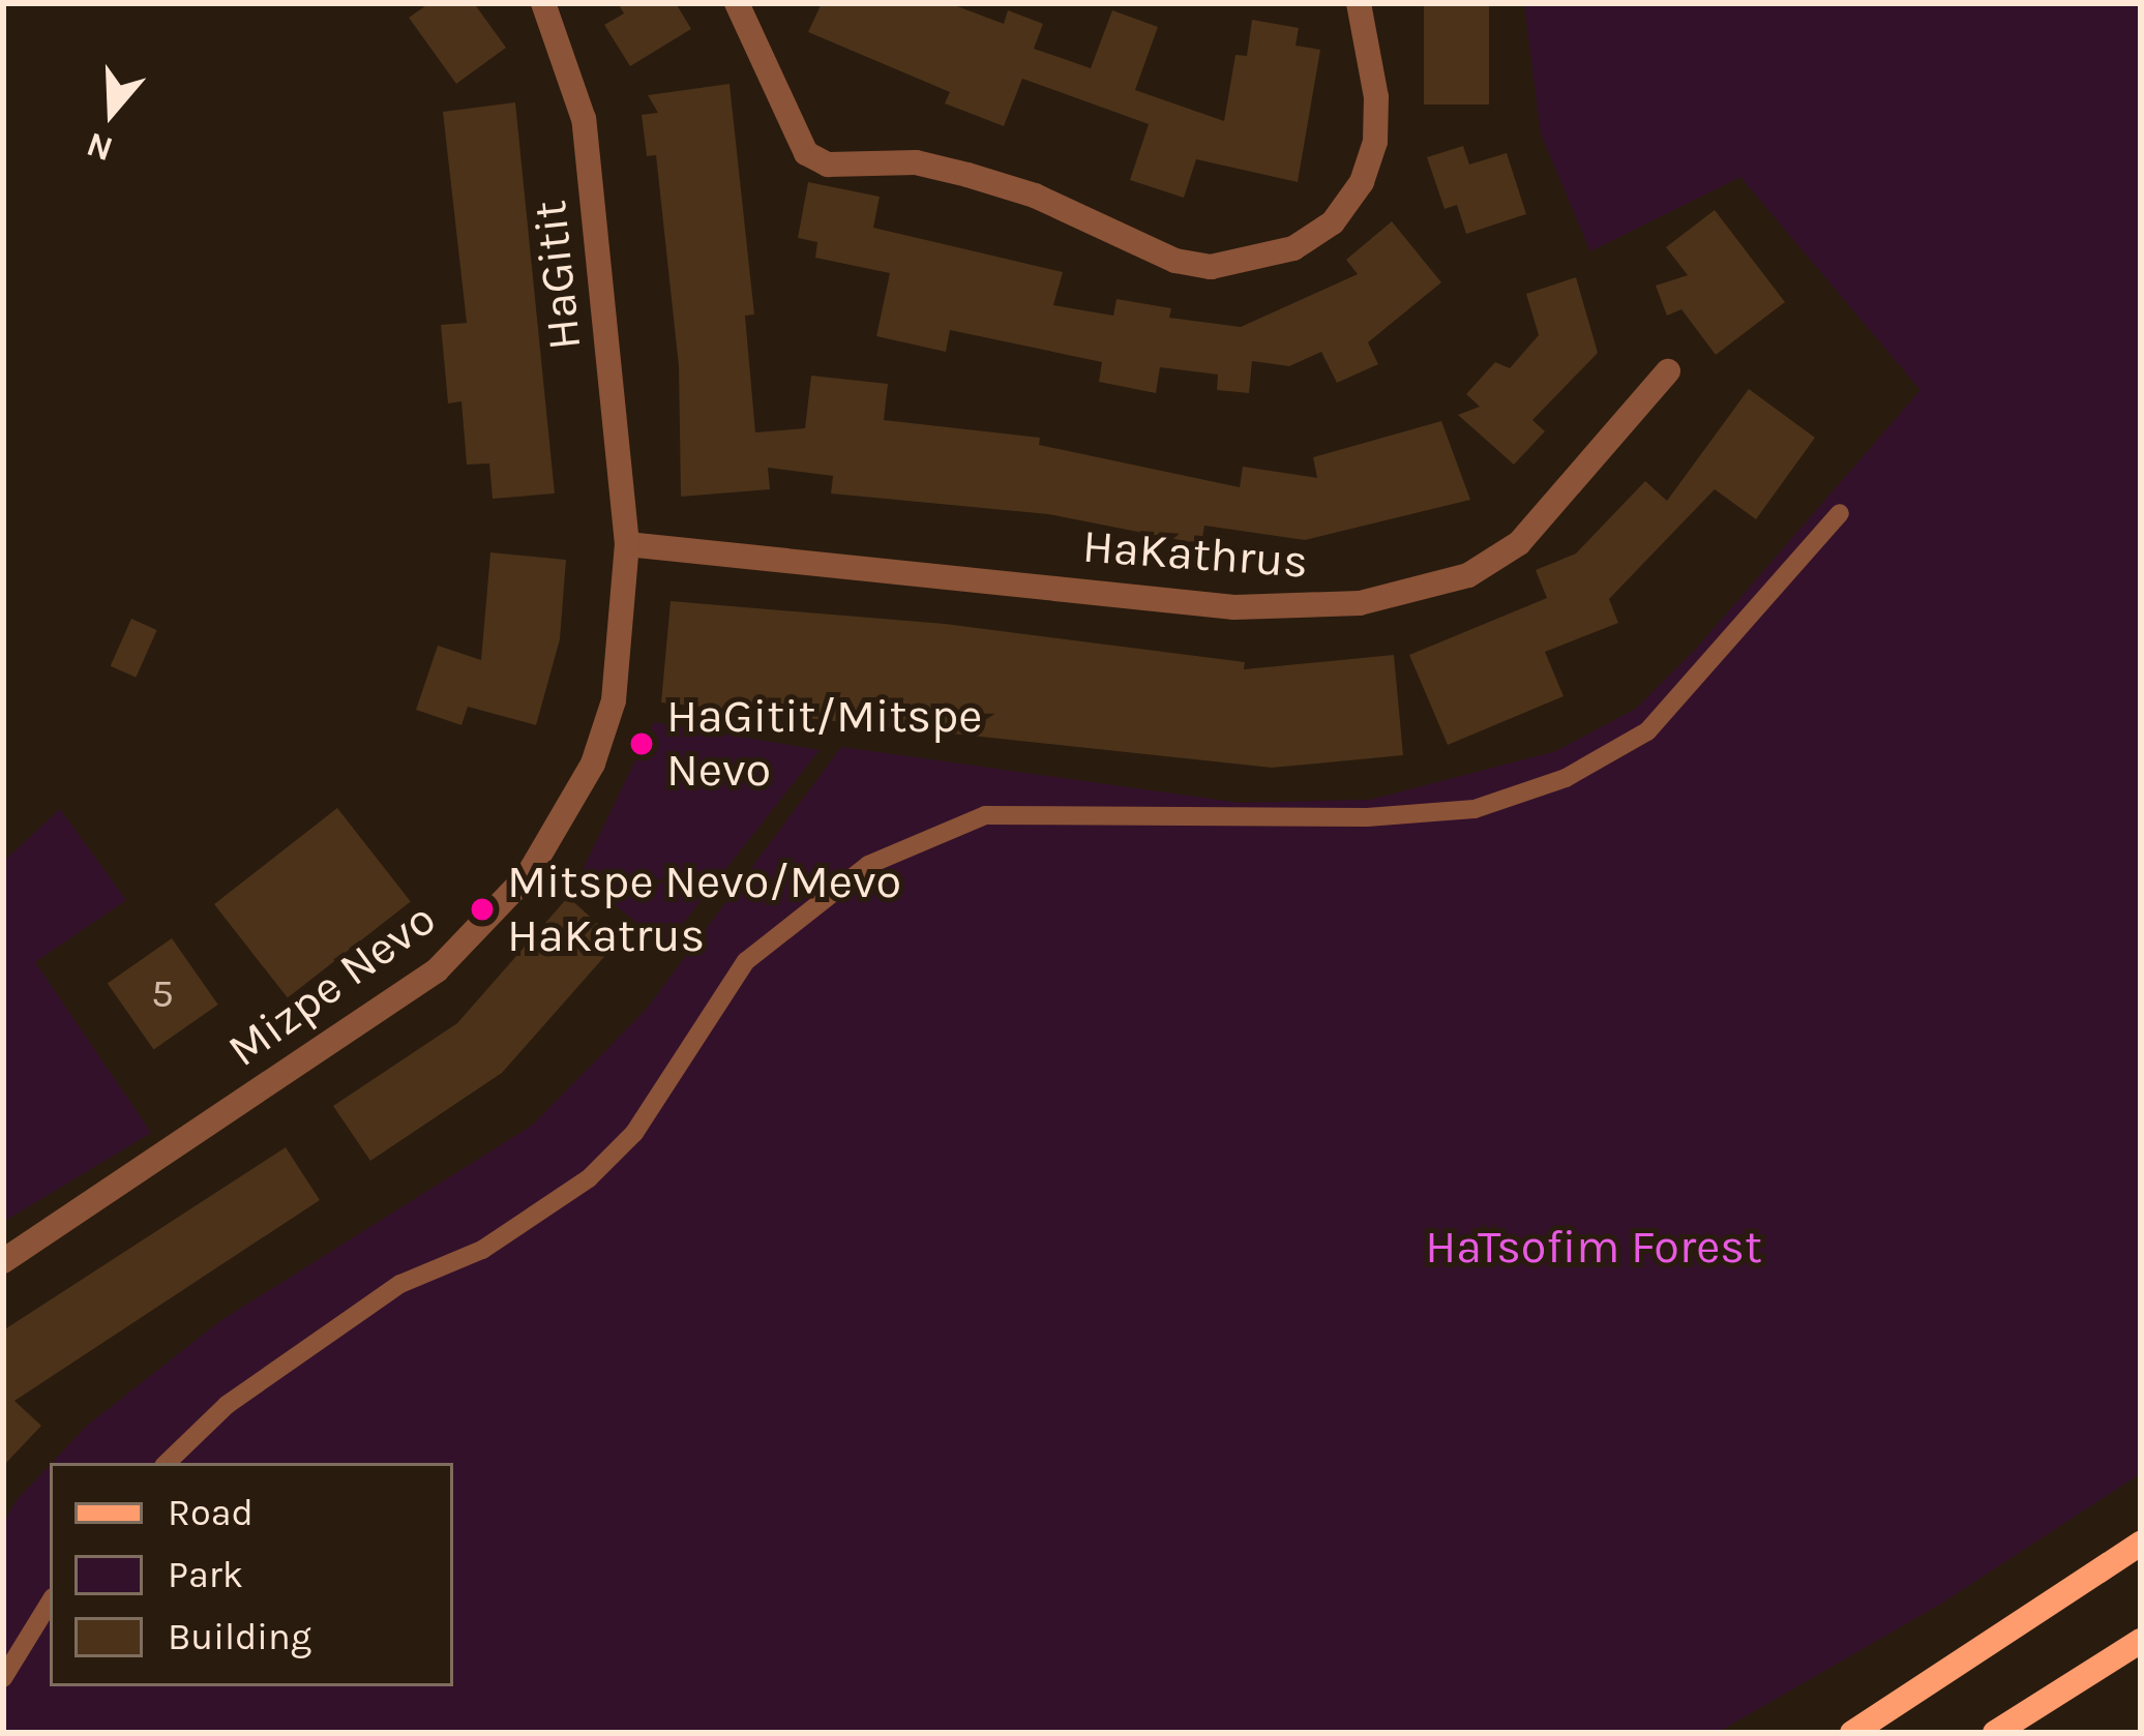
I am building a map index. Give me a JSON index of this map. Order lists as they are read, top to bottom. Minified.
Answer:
{"streets":{"street":["HaGitit","HaKathrus","Mizpe Nevo"]},"crossings":[["HaGitit","HaKathrus"],["HaGitit","Mizpe Nevo"],["HaKathrus","Mizpe Nevo"]],"parks":["HaTsofim Forest"],"places":["HaGitit/Mitspe Nevo","Mitspe Nevo/Mevo HaKatrus"],"house_numbers":["5"],"legend":["Road","Park","Building"],"north":"bottom"}
